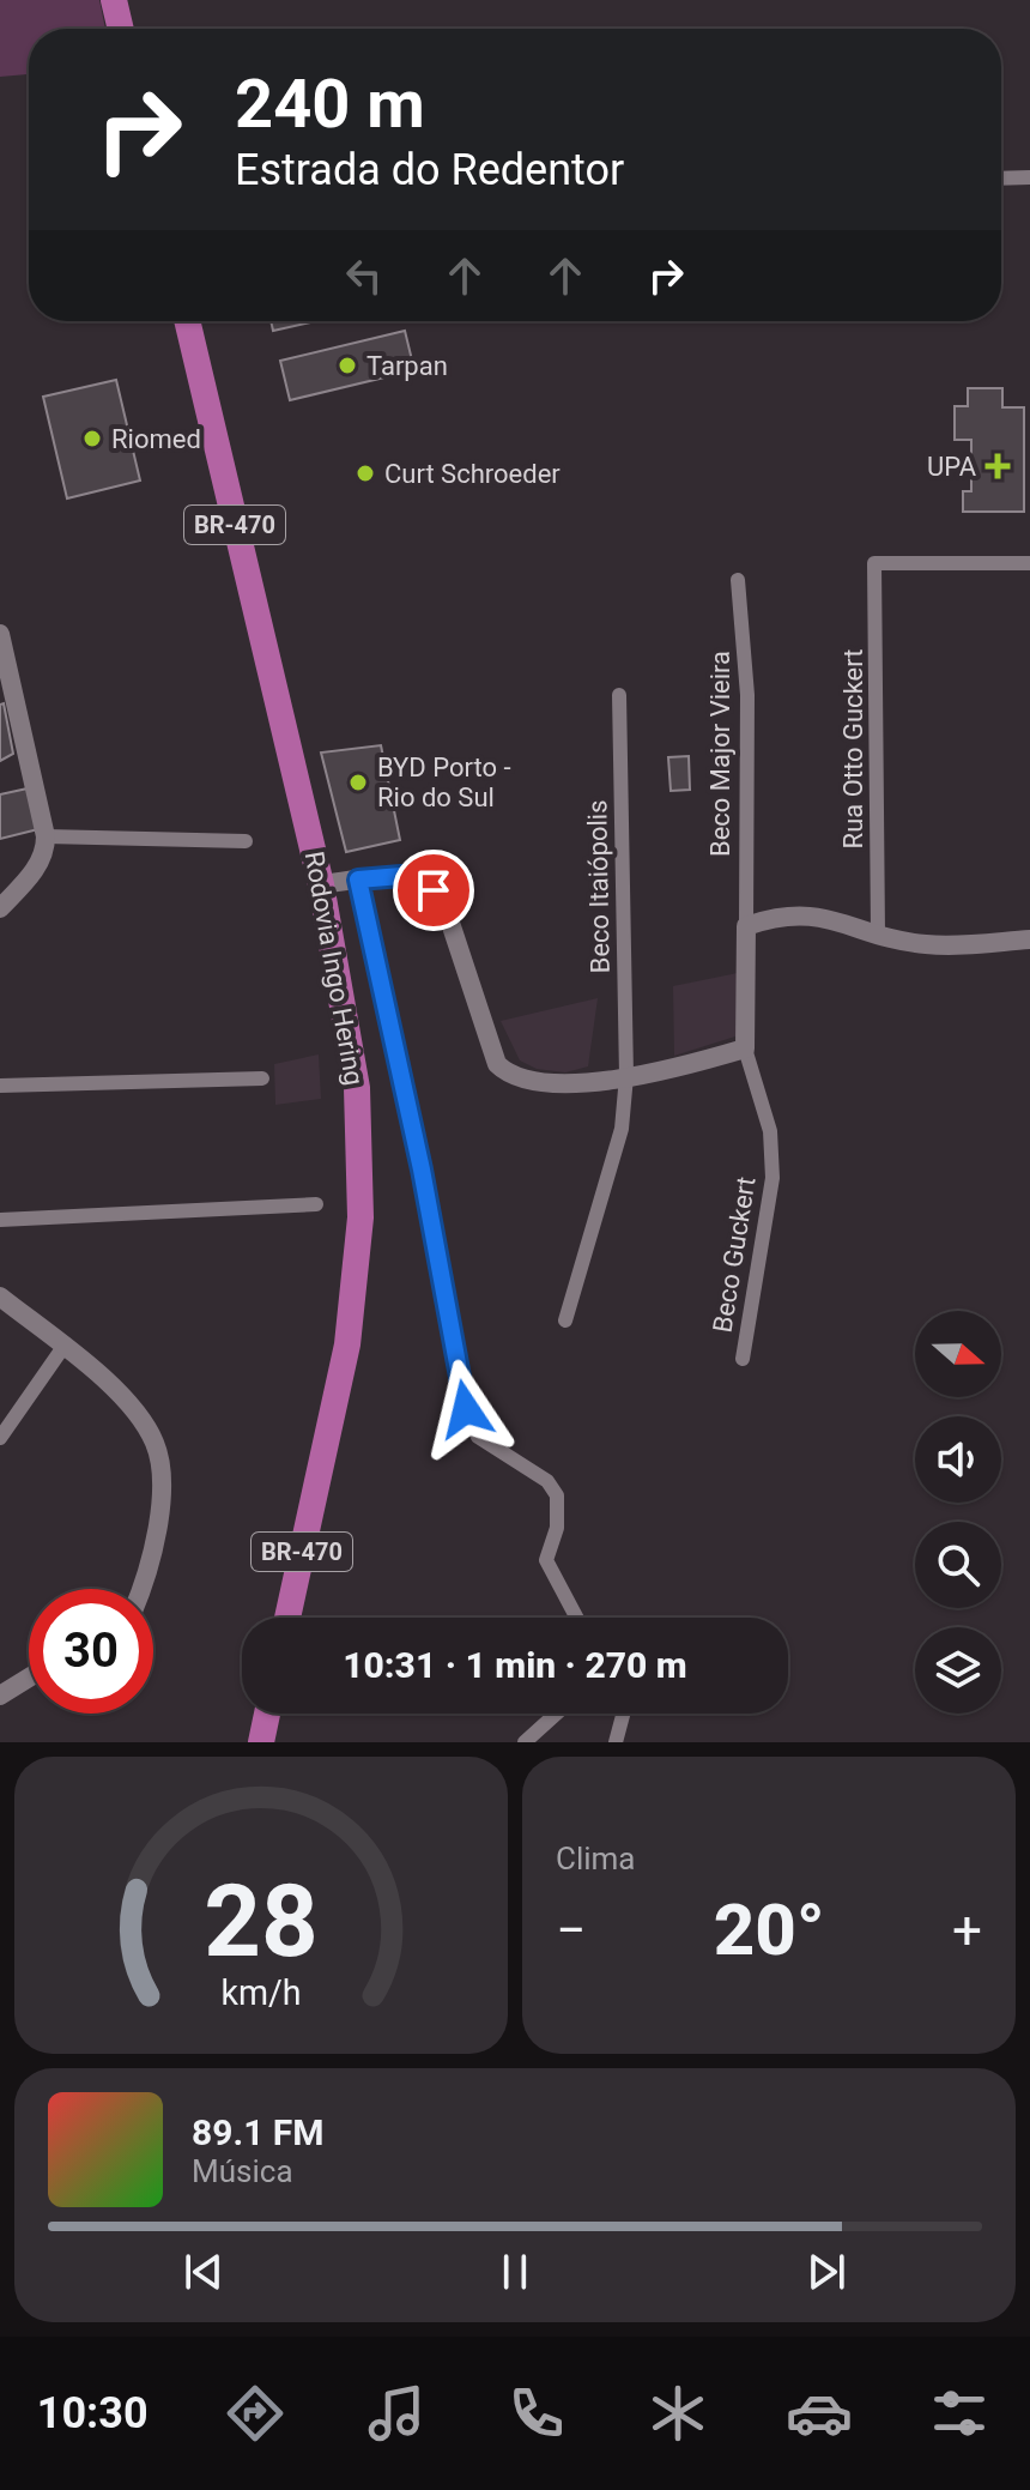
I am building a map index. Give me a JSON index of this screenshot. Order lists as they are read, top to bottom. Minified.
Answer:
{"streets":{"highway":["BR-470","Rodovia Ingo Hering"],"street":["Rua Otto Guckert","Beco Major Vieira","Beco Itaiópolis","Beco Guckert"]},"places":{"other":["Tarpan","Riomed","Curt Schroeder","BYD Porto - Rio do Sul"],"health":["UPA"]},"north":"right","page":{"turn":["240 m","Estrada do Redentor"],"limit":"30","trip":"10:31 · 1 min · 270 m","tile":"Clima","heat":["−","20°","+"],"song":["89.1 FM","Música"],"tabs":"10:30","gauge":["28","km/h"]}}
